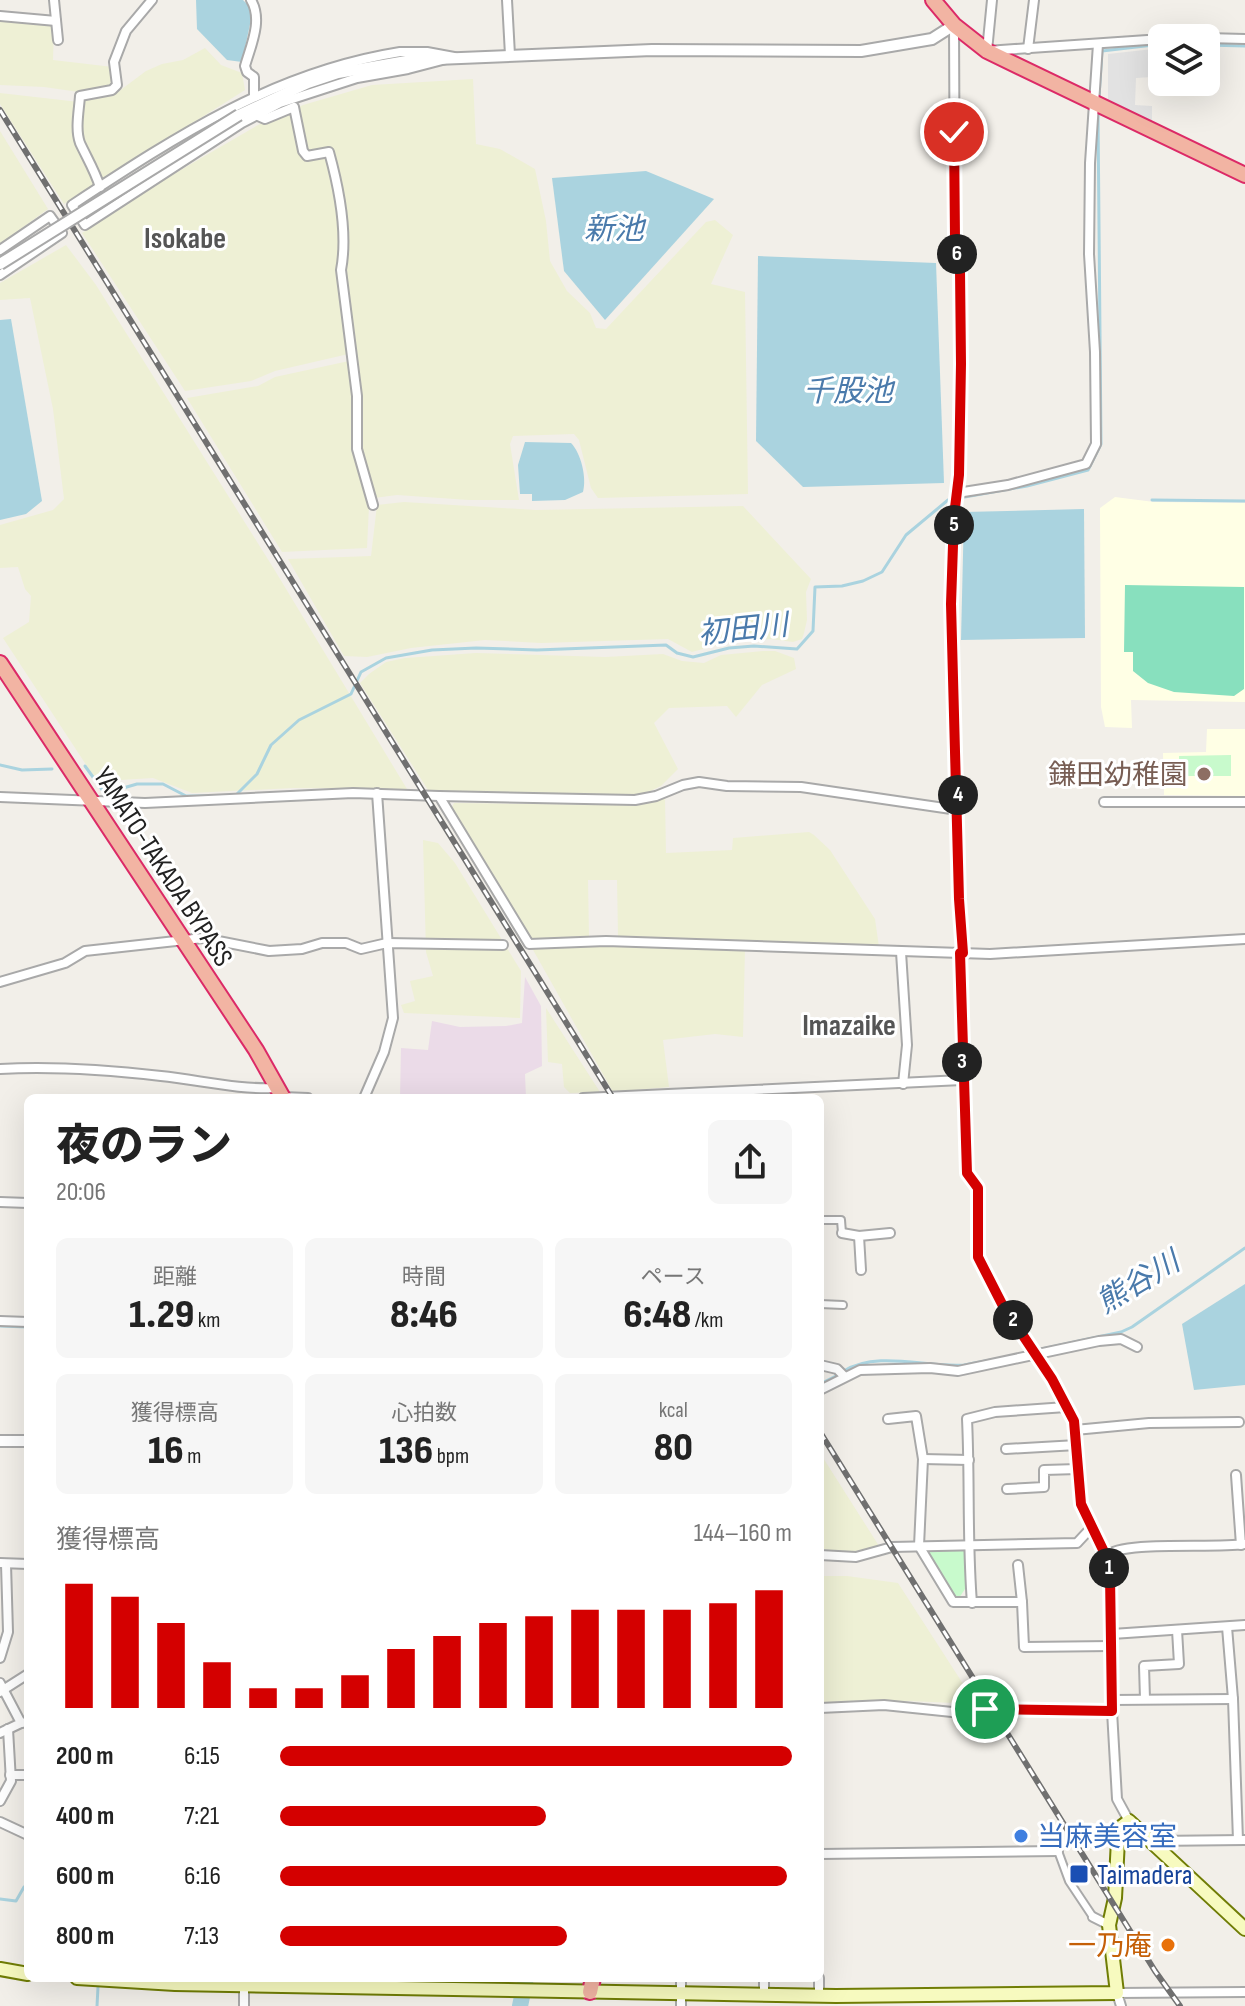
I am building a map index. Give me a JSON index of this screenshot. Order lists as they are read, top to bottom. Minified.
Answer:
{"streets":{"highway":["YAMATO-TAKADA BYPASS"]},"districts":["Isokabe","Imazaike"],"water":["新池","千股池","初田川","熊谷川"],"places":{"other":["鎌田幼稚園","当麻美容室","一乃庵"],"transit":["Taimadera"]},"page":{"pins":["6","5","4","3","2","1"],"heading":["夜のラン","20:06"],"stats":[["距離","1.29 km"],["時間","8:46"],["ペース","6:48 /km"],["獲得標高","16 m"],["心拍数","136 bpm"],["kcal","80"]],"chart":["獲得標高","144–160 m"],"list":[{"name":"200 m","note":"6:15"},{"name":"400 m","note":"7:21"},{"name":"600 m","note":"6:16"},{"name":"800 m","note":"7:13"}]}}
